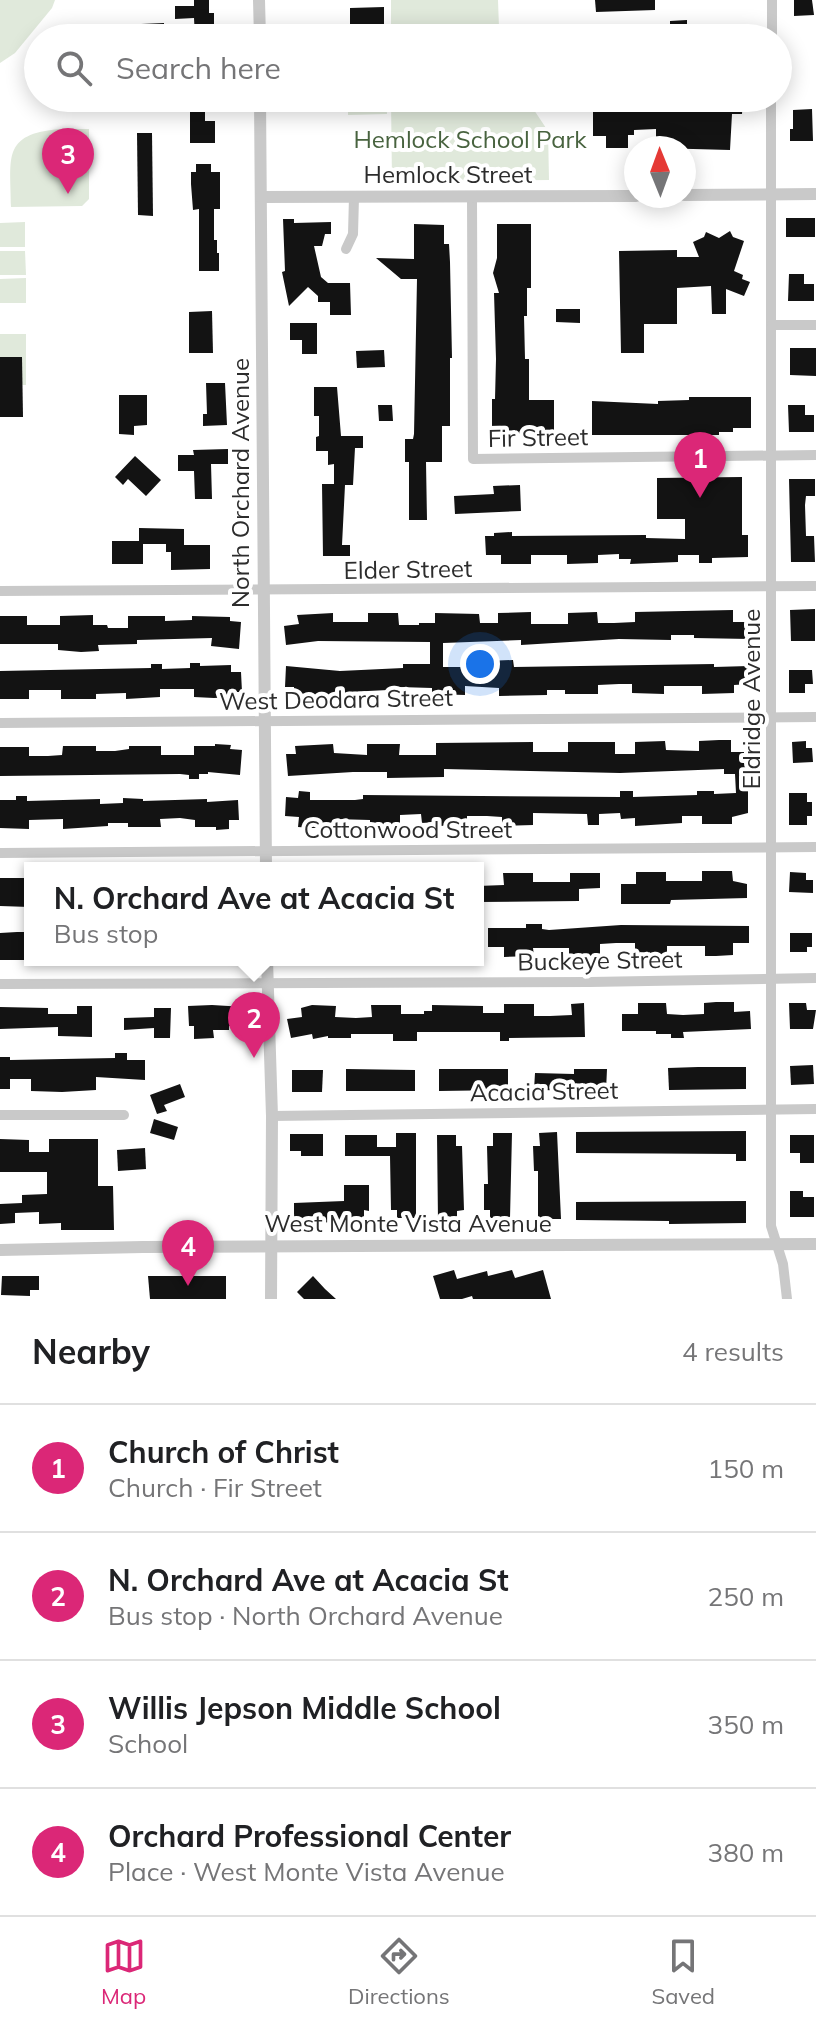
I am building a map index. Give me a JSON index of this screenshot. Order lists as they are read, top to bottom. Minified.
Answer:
{"streets":{"street":["Hemlock Street","Fir Street","North Orchard Avenue","Elder Street","Eldridge Avenue","West Deodara Street","Cottonwood Street","Buckeye Street","Acacia Street","West Monte Vista Avenue"]},"crossings":[["Hemlock Street","Fir Street"],["Hemlock Street","North Orchard Avenue"],["Fir Street","Eldridge Avenue"],["North Orchard Avenue","Elder Street"],["North Orchard Avenue","West Deodara Street"],["North Orchard Avenue","Cottonwood Street"],["Elder Street","Eldridge Avenue"],["Eldridge Avenue","West Deodara Street"],["Eldridge Avenue","Cottonwood Street"],["Eldridge Avenue","Buckeye Street"],["Eldridge Avenue","Acacia Street"],["Eldridge Avenue","West Monte Vista Avenue"]],"parks":["Hemlock School Park"],"north":"top","page":{"search":"Search here","pins":["3","1","2","4"],"popup":["N. Orchard Ave at Acacia St","Bus stop"],"heading":["Nearby","4 results"],"list":[{"mark":"1","name":"Church of Christ","note":"Church · Fir Street","value":"150 m"},{"mark":"2","name":"N. Orchard Ave at Acacia St","note":"Bus stop · North Orchard Avenue","value":"250 m"},{"mark":"3","name":"Willis Jepson Middle School","note":"School","value":"350 m"},{"mark":"4","name":"Orchard Professional Center","note":"Place · West Monte Vista Avenue","value":"380 m"}],"nav":["Map","Directions","Saved"]}}
